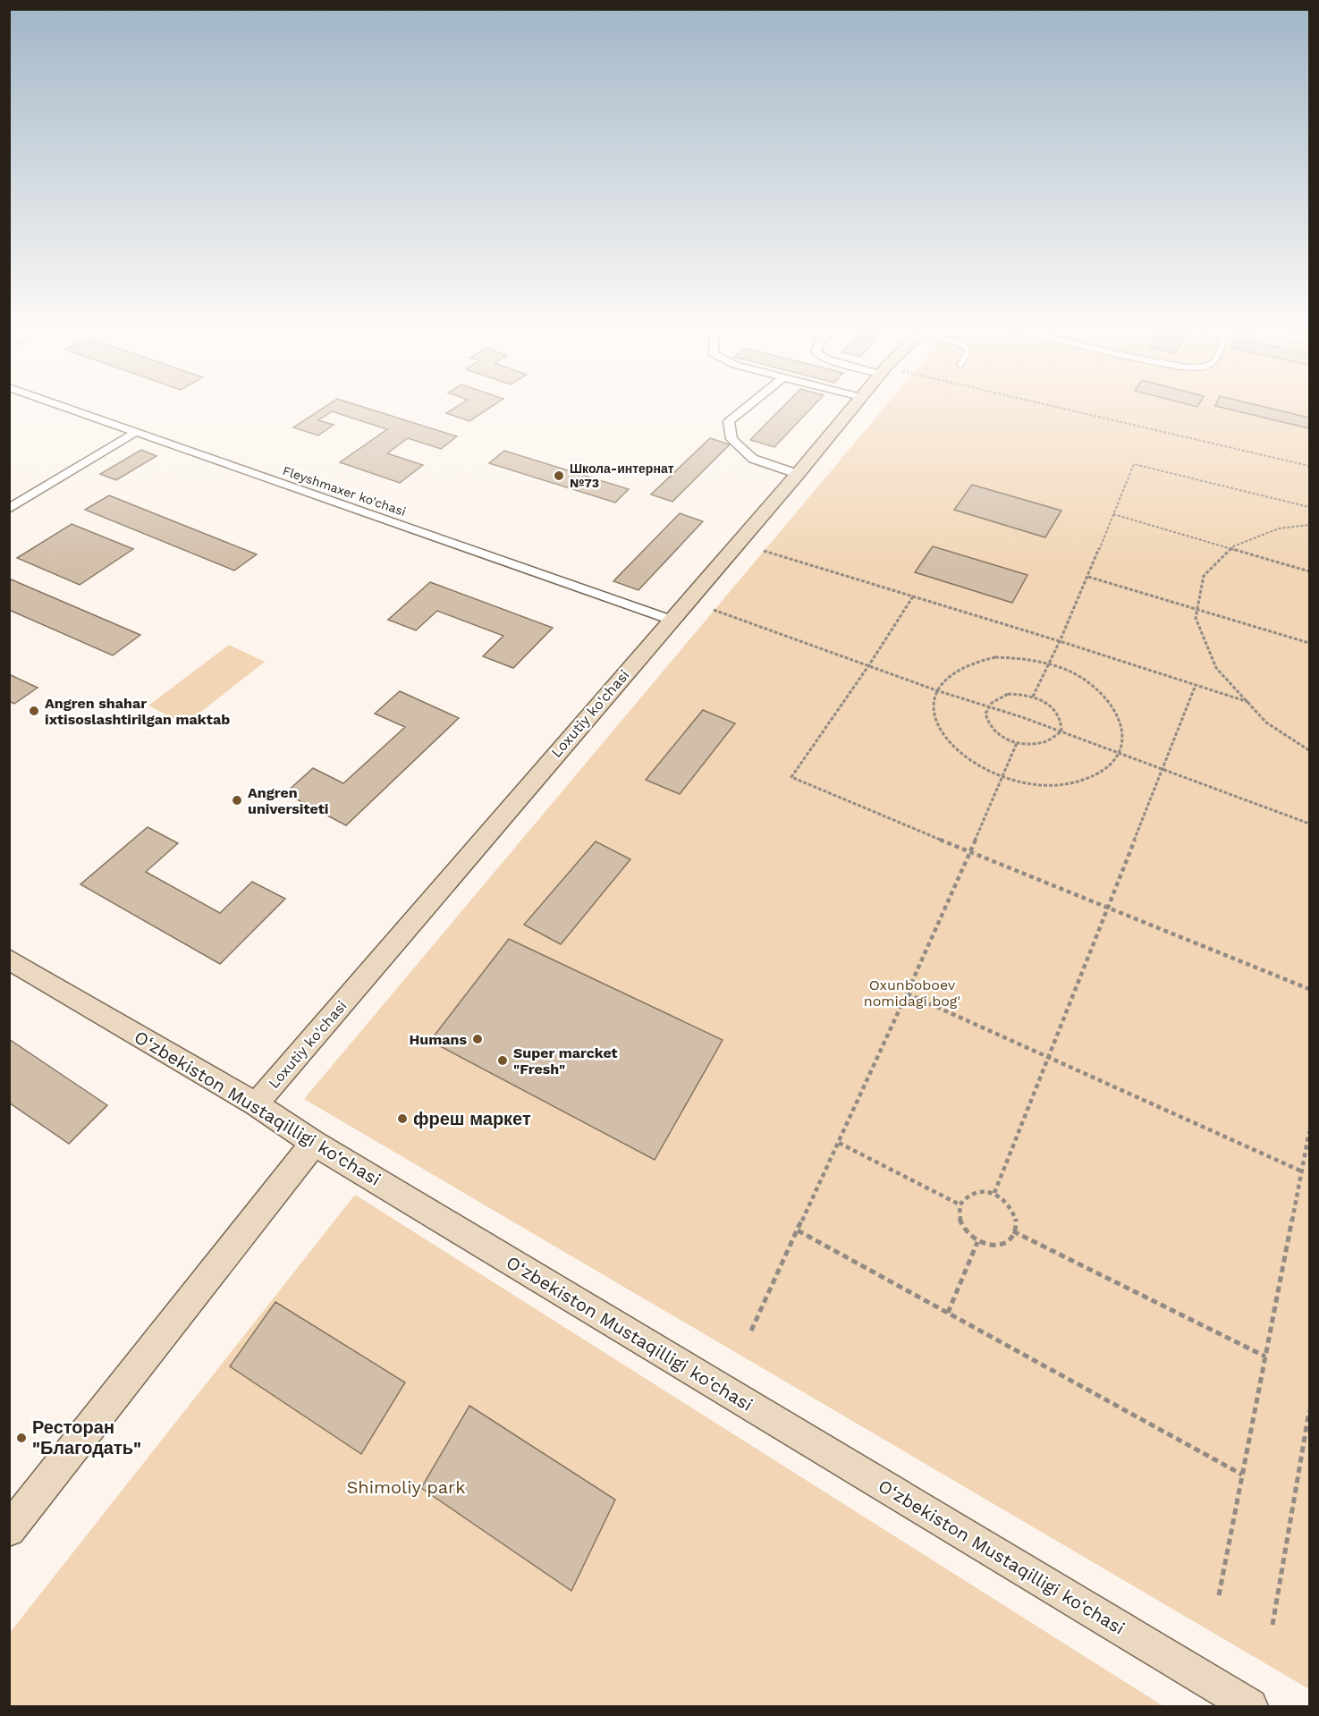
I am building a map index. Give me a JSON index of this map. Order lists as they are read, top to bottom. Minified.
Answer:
{"streets":{"street":["Fleyshmaxer ko'chasi","Loxutiy ko'chasi","O‘zbekiston Mustaqilligi ko‘chasi"]},"crossings":[["Fleyshmaxer ko'chasi","Loxutiy ko'chasi"],["Loxutiy ko'chasi","O‘zbekiston Mustaqilligi ko‘chasi"]],"parks":["Oxunboboev nomidagi bog'","Shimoliy park"],"places":["Школа-интернат №73","Angren shahar ixtisoslashtirilgan maktab","Angren universiteti","Humans","Super marcket \"Fresh\"","фреш маркет","Ресторан \"Благодать\""]}
